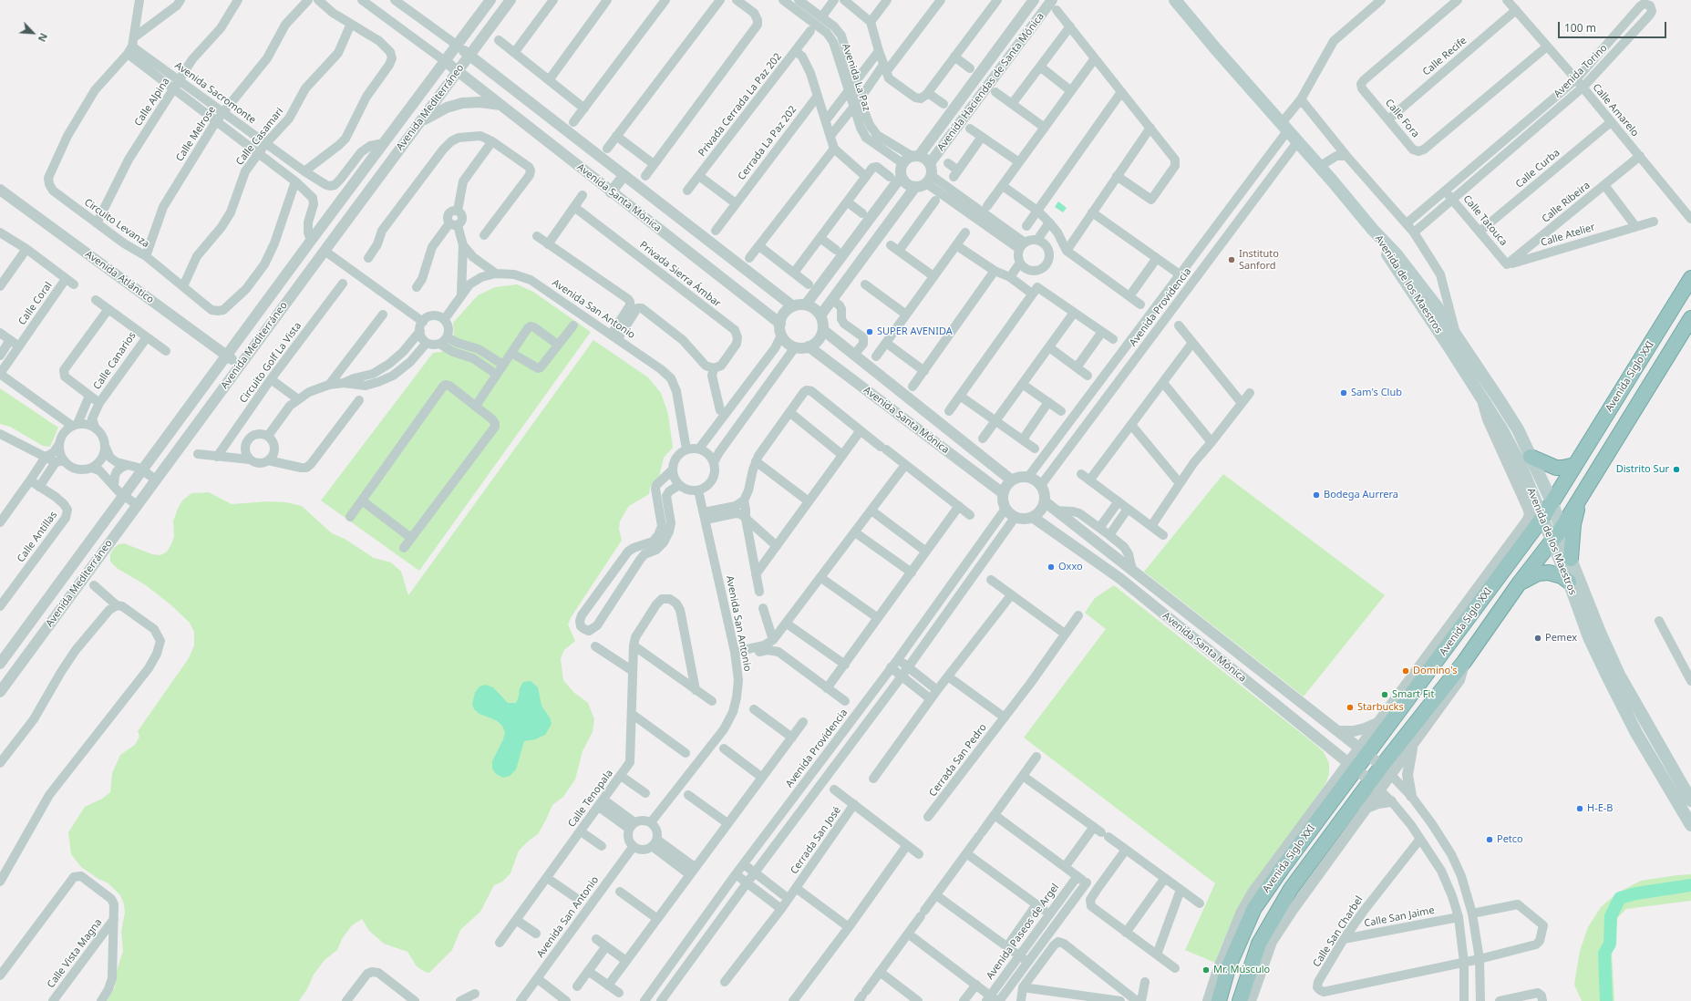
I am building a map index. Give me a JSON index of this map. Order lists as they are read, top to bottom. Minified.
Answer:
{"streets":{"highway":["Avenida Siglo XXI"],"main road":["Avenida de los Maestros"],"street":["Calle Recife","Avenida Torino","Avenida La Paz","Avenida Haciendas de Santa Mónica","Avenida Sacromonte","Calle Alpina","Privada Cerrada La Paz 202","Avenida Mediterráneo","Calle Amarelo","Calle Fora","Calle Melrose","Calle Casamari","Cerrada La Paz 202","Calle Curba","Avenida Santa Mónica","Calle Ribeira","Calle Tatouca","Circuito Levanza","Calle Atelier","Privada Sierra Ámbar","Avenida Atlántico","Calle Coral","Avenida Providencia","Avenida San Antonio","Calle Canarios","Circuito Golf La Vista","Calle Antillas","Cerrada San Pedro","Calle Tenopala","Cerrada San José","Calle San Jaime","Avenida Paseos de Argel","Calle San Charbel","Calle Vista Magna"]},"crossings":[["Calle Recife","Calle Amarelo"],["Calle Recife","Calle Fora"],["Avenida Torino","Calle Amarelo"],["Avenida Torino","Calle Tatouca"],["Avenida La Paz","Avenida Haciendas de Santa Mónica"],["Avenida Sacromonte","Calle Alpina"],["Avenida Sacromonte","Avenida Mediterráneo"],["Avenida Sacromonte","Calle Melrose"],["Avenida Sacromonte","Calle Casamari"],["Avenida Sacromonte","Circuito Levanza"],["Calle Alpina","Circuito Levanza"],["Avenida Mediterráneo","Avenida Santa Mónica"],["Avenida Mediterráneo","Avenida Atlántico"],["Calle Amarelo","Calle Fora"],["Calle Amarelo","Calle Curba"],["Calle Amarelo","Calle Ribeira"],["Calle Melrose","Circuito Levanza"],["Calle Casamari","Circuito Levanza"],["Calle Curba","Calle Tatouca"],["Avenida Santa Mónica","Avenida Providencia"],["Avenida Santa Mónica","Avenida Siglo XXI"],["Calle Ribeira","Calle Tatouca"],["Calle Ribeira","Calle Atelier"],["Calle Tatouca","Calle Atelier"],["Avenida de los Maestros","Avenida Providencia"],["Avenida de los Maestros","Avenida Siglo XXI"],["Calle San Jaime","Calle San Charbel"]],"places":["Instituto Sanford","SUPER AVENIDA","Sam's Club","Distrito Sur","Bodega Aurrera","Oxxo","Pemex","Domino's","Smart Fit","Starbucks","H-E-B","Petco","Mr. Músculo"],"scale_bar":"100 m","north":"bottom right"}
